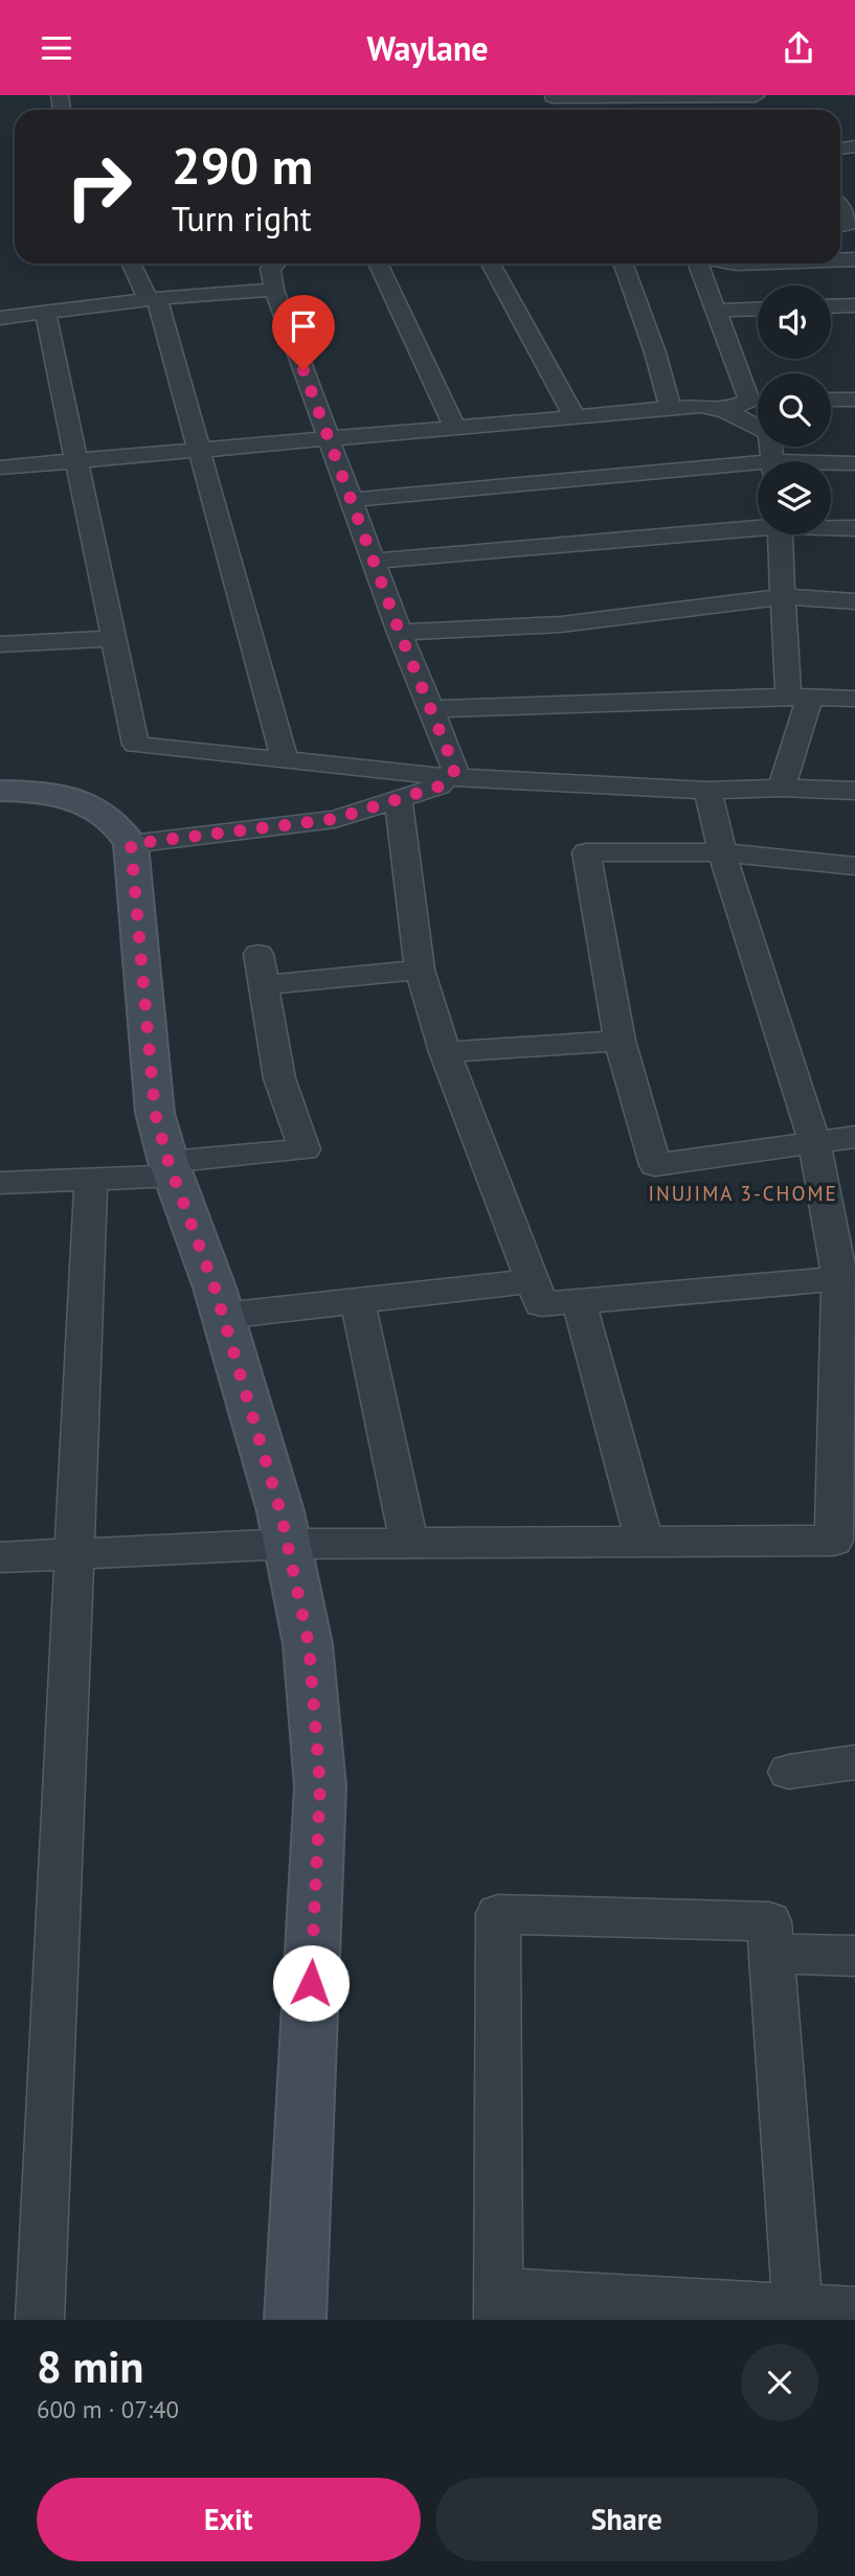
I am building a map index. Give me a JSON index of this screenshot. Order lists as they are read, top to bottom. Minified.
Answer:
{"districts":["INUJIMA 3-CHOME"],"page":{"header":"Waylane","turn":["290 m","Turn right"],"heading":["8 min","600 m · 07:40"],"buttons":["Exit","Share"]}}
